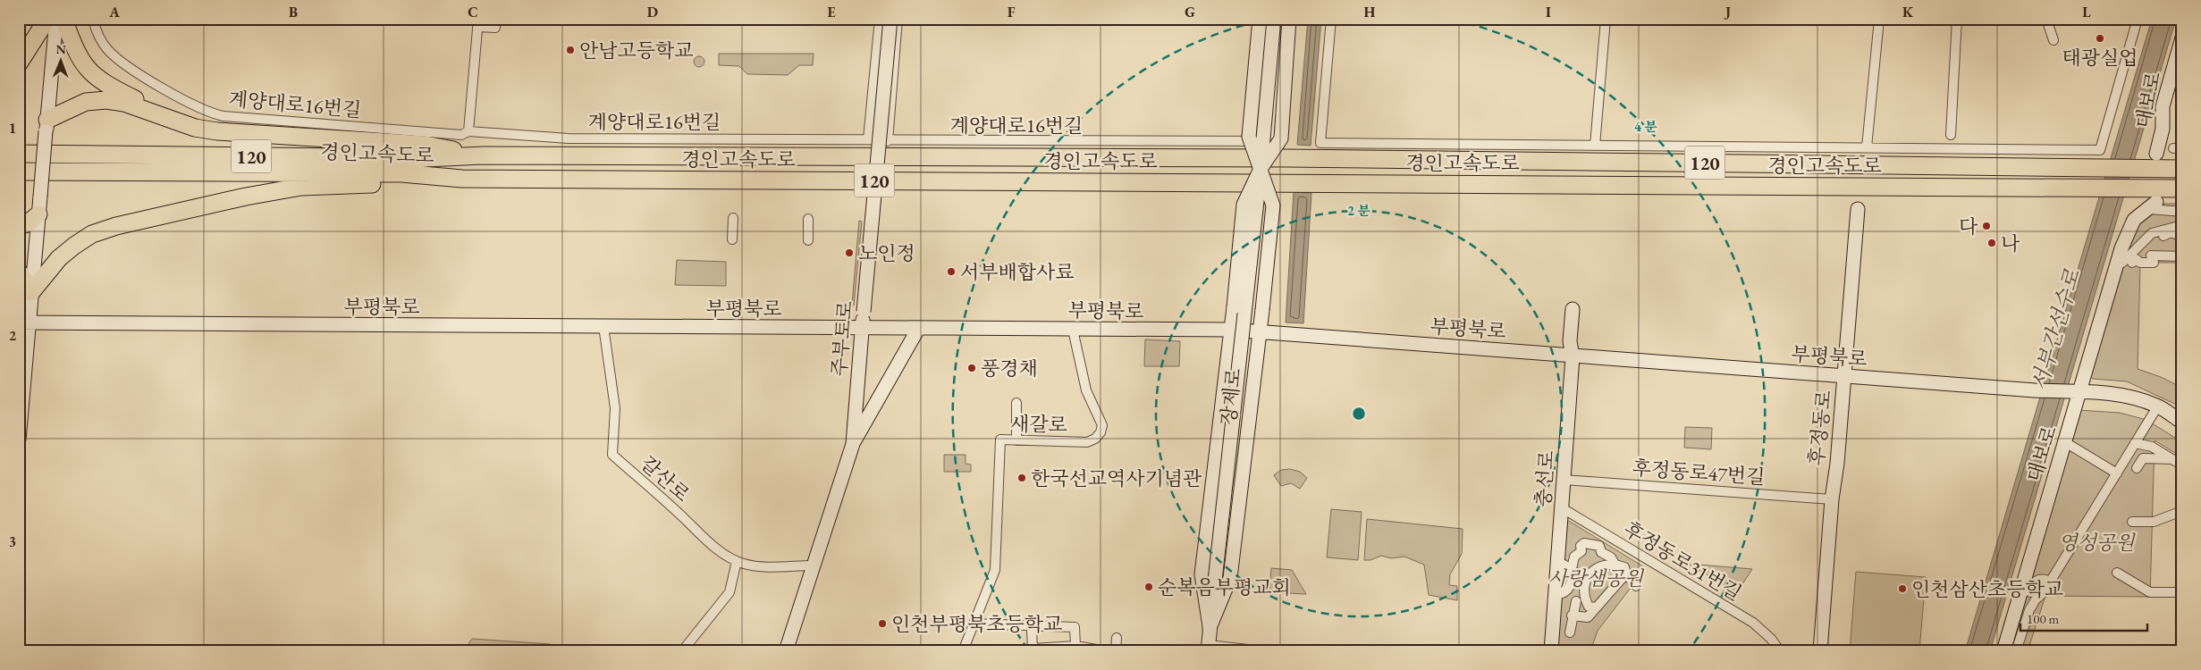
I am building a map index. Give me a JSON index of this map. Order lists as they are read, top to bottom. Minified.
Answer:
{"streets":{"highway":["경인고속도로","120"],"street":["대보로","계양대로16번길","부평북로","주부토로","장제로","새갈로","후정동로","후정동로47번길","갈산로","충선로","후정동로31번길"]},"crossings":[["대보로","부평북로"],["부평북로","주부토로"],["부평북로","장제로"],["부평북로","새갈로"],["부평북로","후정동로"],["부평북로","갈산로"],["부평북로","충선로"],["주부토로","갈산로"],["후정동로","후정동로47번길"],["후정동로47번길","충선로"],["충선로","후정동로31번길"]],"water":["서부간선수로"],"parks":["영성공원","사랑샘공원"],"places":["태광실업","안남고등학교","다","나","노인정","서부배합사료","풍경채","한국선교역사기념관","순복음부평교회","인천삼산초등학교","인천부평북초등학교"],"scale_bar":"100 m","north":"top","grid":{"columns":["A","B","C","D","E","F","G","H","I","J","K","L"],"rows":["1","2","3"]},"rings":["4 분","2 분"]}
